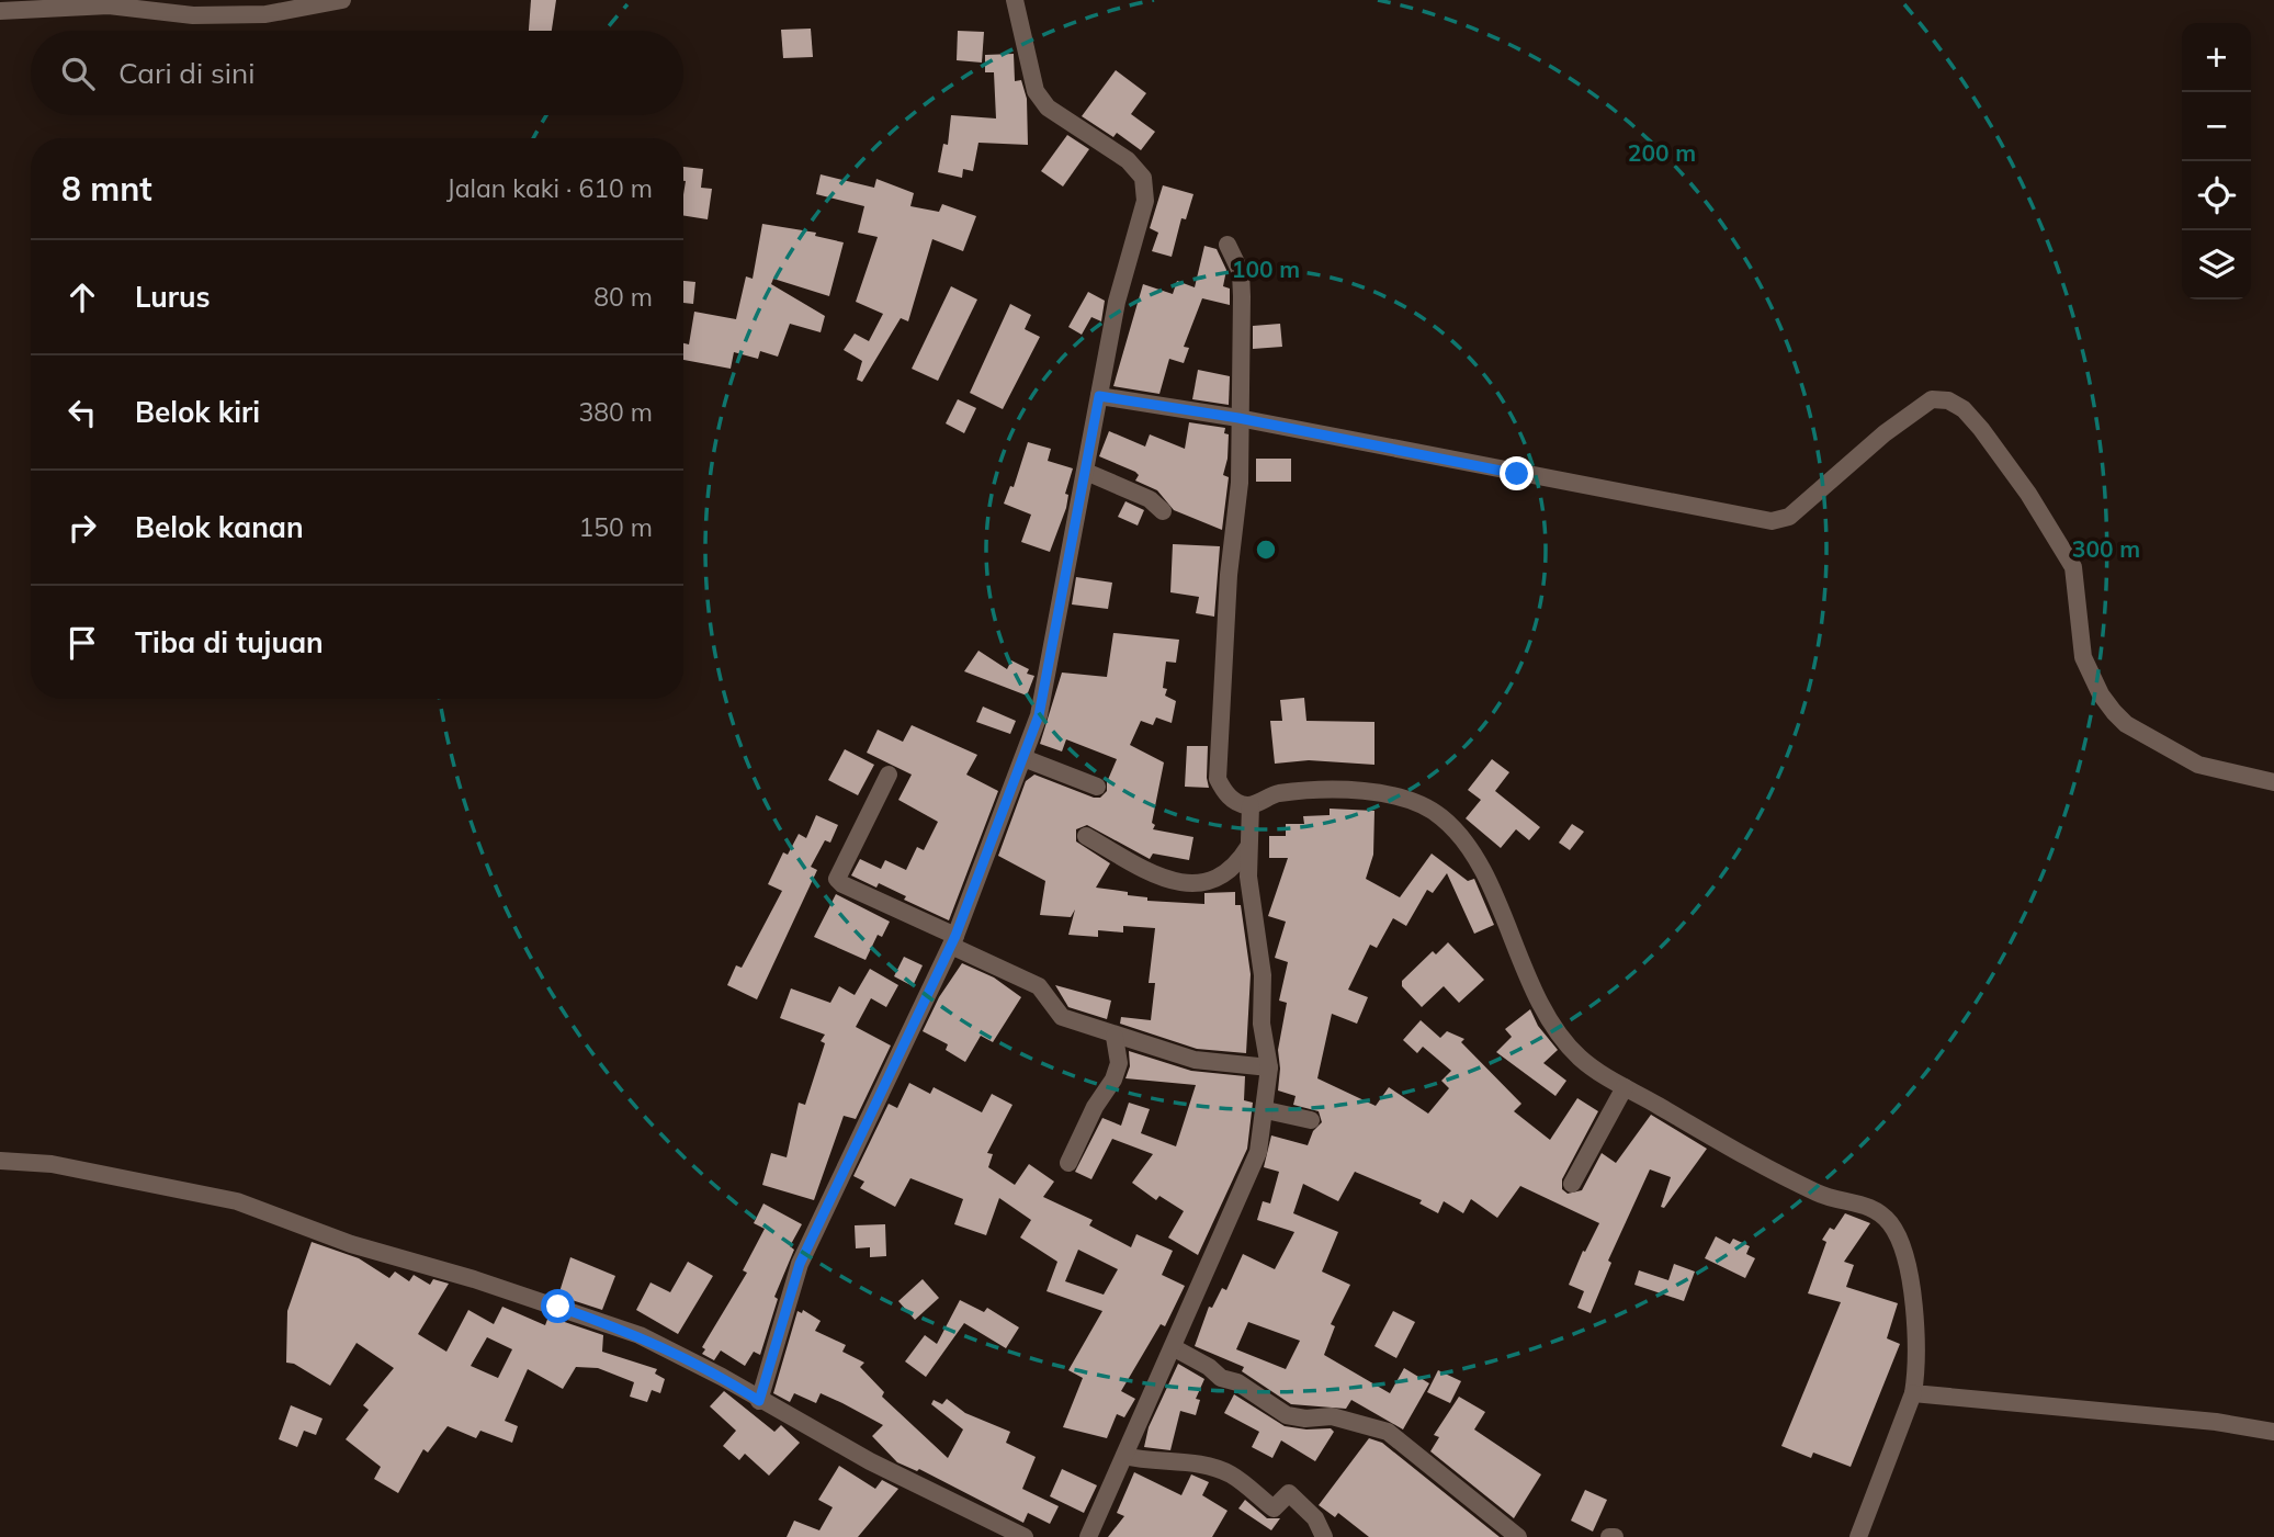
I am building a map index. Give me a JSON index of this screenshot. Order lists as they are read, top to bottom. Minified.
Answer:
{"page":{"map_buttons":["+","−"],"search":"Cari di sini","heading":["8 mnt","Jalan kaki · 610 m"],"list":[["Lurus","80 m"],["Belok kiri","380 m"],["Belok kanan","150 m"],"Tiba di tujuan"]},"rings":["200 m","100 m","300 m"]}
